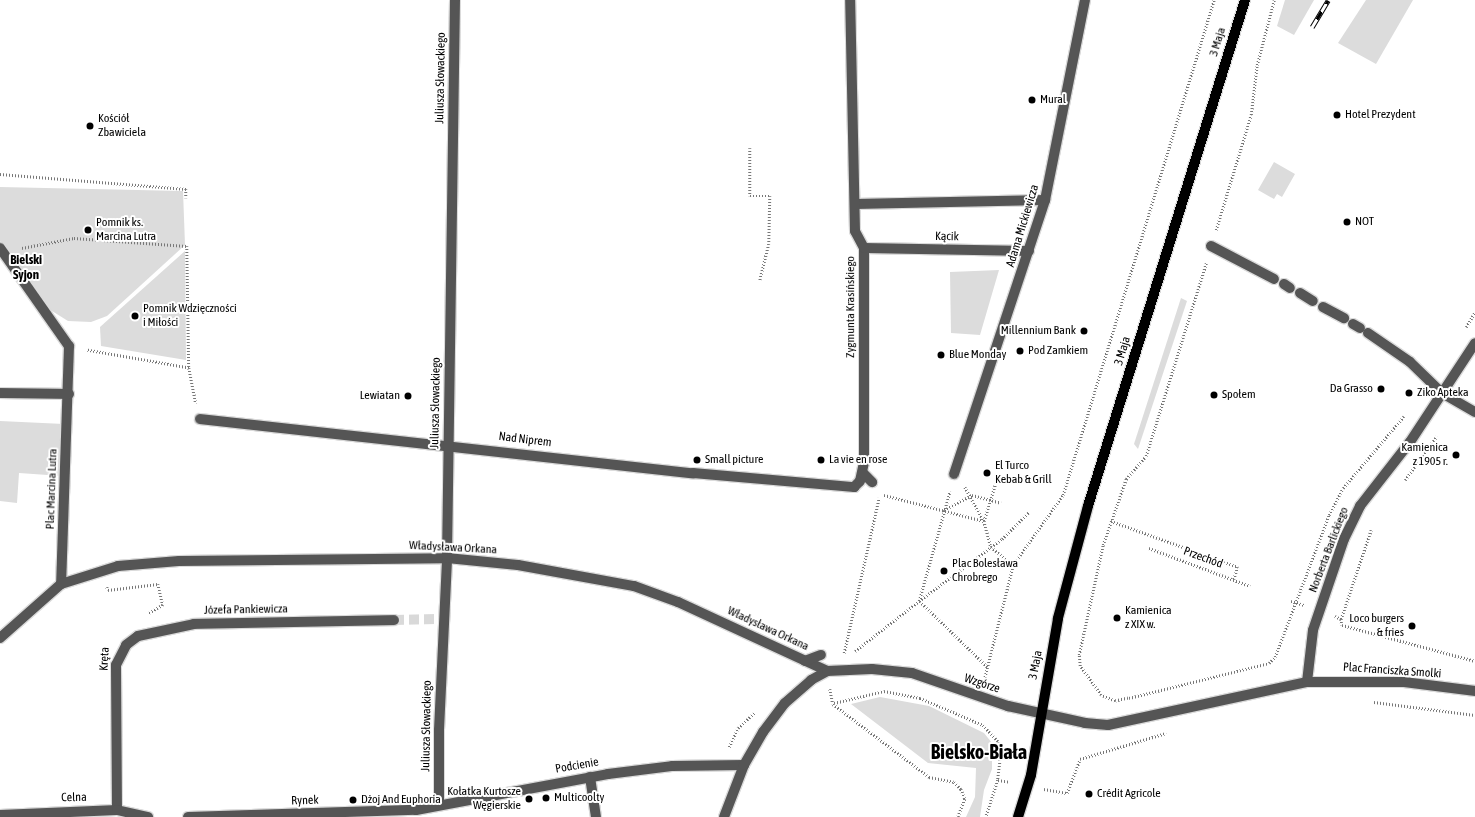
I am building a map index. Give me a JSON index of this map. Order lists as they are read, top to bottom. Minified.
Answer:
{"streets":{"main road":["3 Maja"],"street":["Juliusza Słowackiego","Adama Mickiewicza","Kącik","Zygmunta Krasińskiego","Nad Niprem","Plac Marcina Lutra","Władysława Orkana","Norberta Barlickiego","Józefa Pankiewicza","Kręta","Plac Franciszka Smolki","Wzgórze","Podcienie","Celna","Rynek"],"path":["Przechód"]},"crossings":[["3 Maja","Wzgórze"],["Juliusza Słowackiego","Nad Niprem"],["Juliusza Słowackiego","Władysława Orkana"],["Juliusza Słowackiego","Podcienie"],["Adama Mickiewicza","Kącik"],["Kącik","Zygmunta Krasińskiego"],["Zygmunta Krasińskiego","Nad Niprem"],["Plac Marcina Lutra","Władysława Orkana"],["Władysława Orkana","Wzgórze"],["Norberta Barlickiego","Plac Franciszka Smolki"],["Norberta Barlickiego","Wzgórze"],["Józefa Pankiewicza","Kręta"],["Kręta","Celna"],["Plac Franciszka Smolki","Wzgórze"],["Wzgórze","Podcienie"],["Podcienie","Rynek"]],"districts":["Bielski Syjon","Bielsko-Biała"],"places":["Mural","Hotel Prezydent","Kościół Zbawiciela","NOT","Pomnik ks. Marcina Lutra","Pomnik Wdzięczności i Miłości","Millennium Bank","Pod Zamkiem","Blue Monday","Da Grasso","Ziko Apteka","Społem","Lewiatan","Kamienica z 1905 r.","Small picture","La vie en rose","El Turco Kebab & Grill","Plac Bolesława Chrobrego","Kamienica z XIX w.","Loco burgers & fries","Crédit Agricole","Multicoolty","Kołatka Kurtosze Węgierskie","Dżoj And Euphoria"]}
